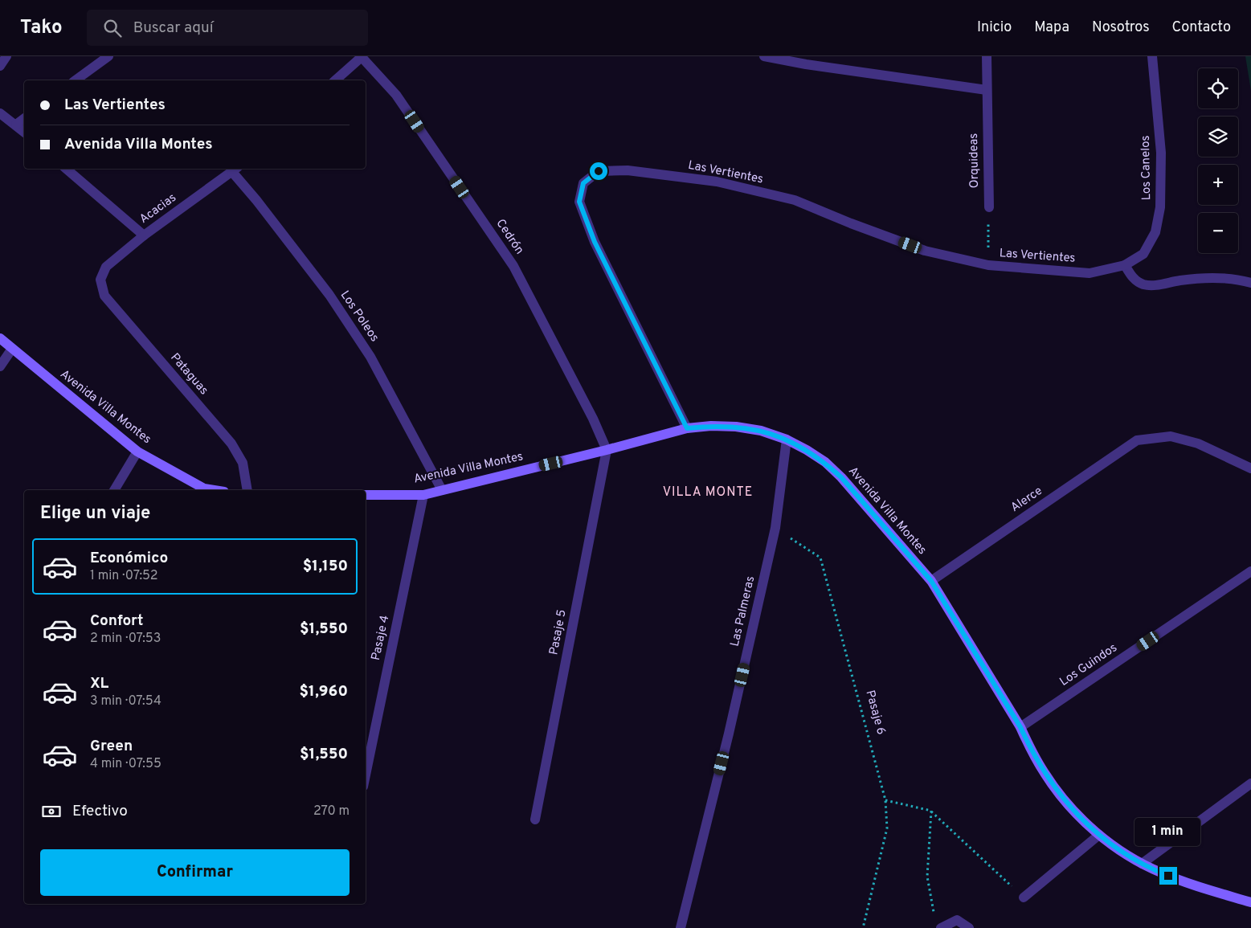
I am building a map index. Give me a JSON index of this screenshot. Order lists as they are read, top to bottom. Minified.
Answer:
{"streets":{"street":["Orquideas","Los Canelos","Las Vertientes","Acacias","Cedrón","Los Poleos","Pataguas","Avenida Villa Montes","Alerce","Las Palmeras","Pasaje 5","Pasaje 4","Los Guindos"],"path":["Pasaje 6"]},"crossings":[["Los Canelos","Las Vertientes"],["Las Vertientes","Avenida Villa Montes"],["Acacias","Los Poleos"],["Acacias","Pataguas"],["Cedrón","Avenida Villa Montes"],["Cedrón","Pasaje 5"],["Los Poleos","Avenida Villa Montes"],["Avenida Villa Montes","Alerce"],["Avenida Villa Montes","Las Palmeras"],["Avenida Villa Montes","Pasaje 5"],["Avenida Villa Montes","Pasaje 4"],["Avenida Villa Montes","Los Guindos"],["Las Palmeras","Pasaje 6"]],"districts":["VILLA MONTE"],"page":{"header":"Tako","search":"Buscar aquí","nav":["Inicio","Mapa","Nosotros","Contacto"],"map_buttons":["+","−"],"banner":["Las Vertientes","Avenida Villa Montes"],"heading":"Elige un viaje","list":[{"name":"Económico","note":"1 min · 07:52","value":"$1,150"},{"name":"Confort","note":"2 min · 07:53","value":"$1,550"},{"name":"XL","note":"3 min · 07:54","value":"$1,960"},{"name":"Green","note":"4 min · 07:55","value":"$1,550"}],"pay":["Efectivo","270 m"],"bubble":"1 min","buttons":"Confirmar"}}
